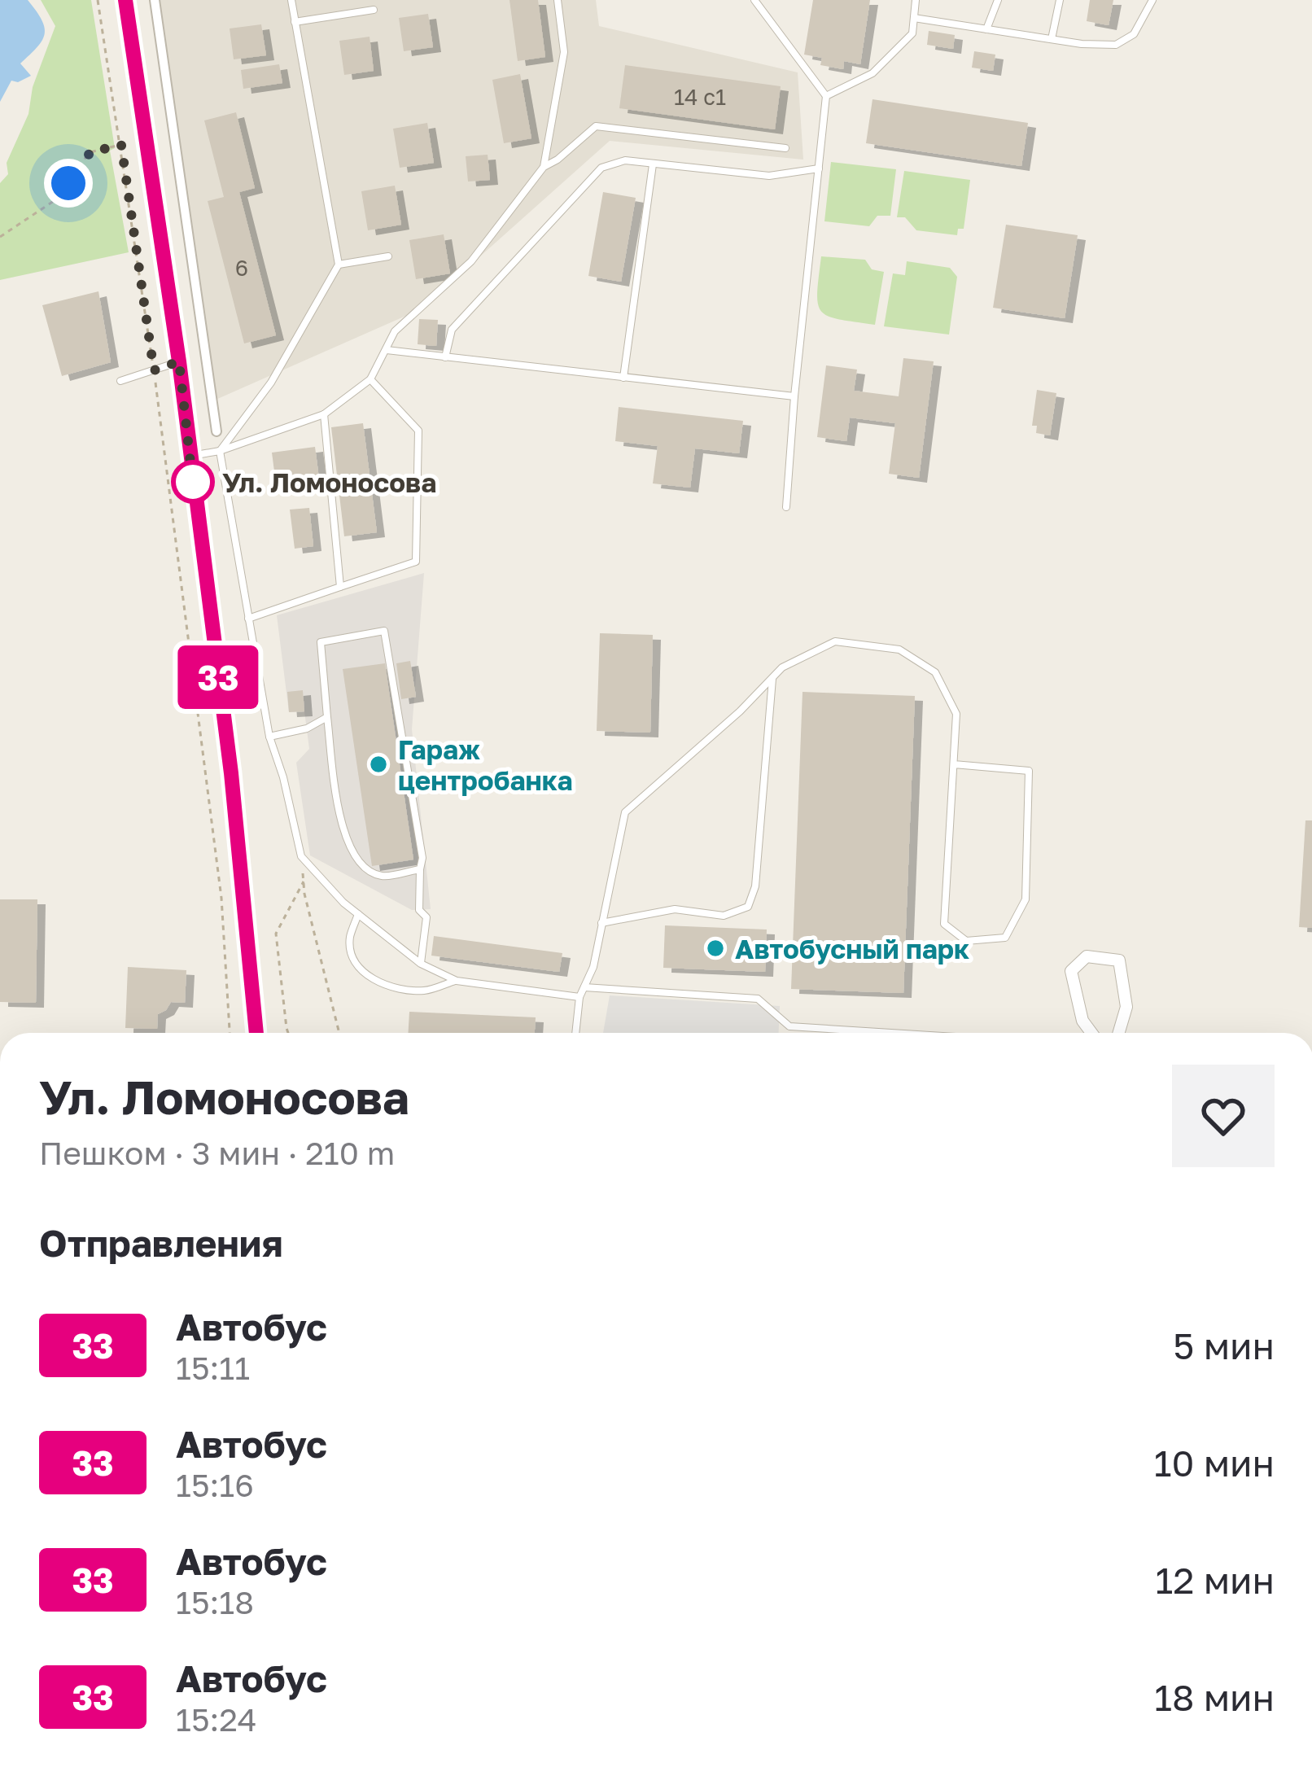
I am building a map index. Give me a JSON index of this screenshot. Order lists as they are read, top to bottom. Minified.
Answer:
{"places":["Ул. Ломоносова","Гараж центробанка","Автобусный парк"],"lines":["bus line 33"],"house_numbers":["14 с1","6"],"page":{"on_map":"33","heading":[["Ул. Ломоносова","Пешком · 3 мин · 210 m"],"Отправления"],"list":[{"mark":"33","name":"Автобус","note":"15:11","value":"5 мин"},{"mark":"33","name":"Автобус","note":"15:16","value":"10 мин"},{"mark":"33","name":"Автобус","note":"15:18","value":"12 мин"},{"mark":"33","name":"Автобус","note":"15:24","value":"18 мин"}]}}
